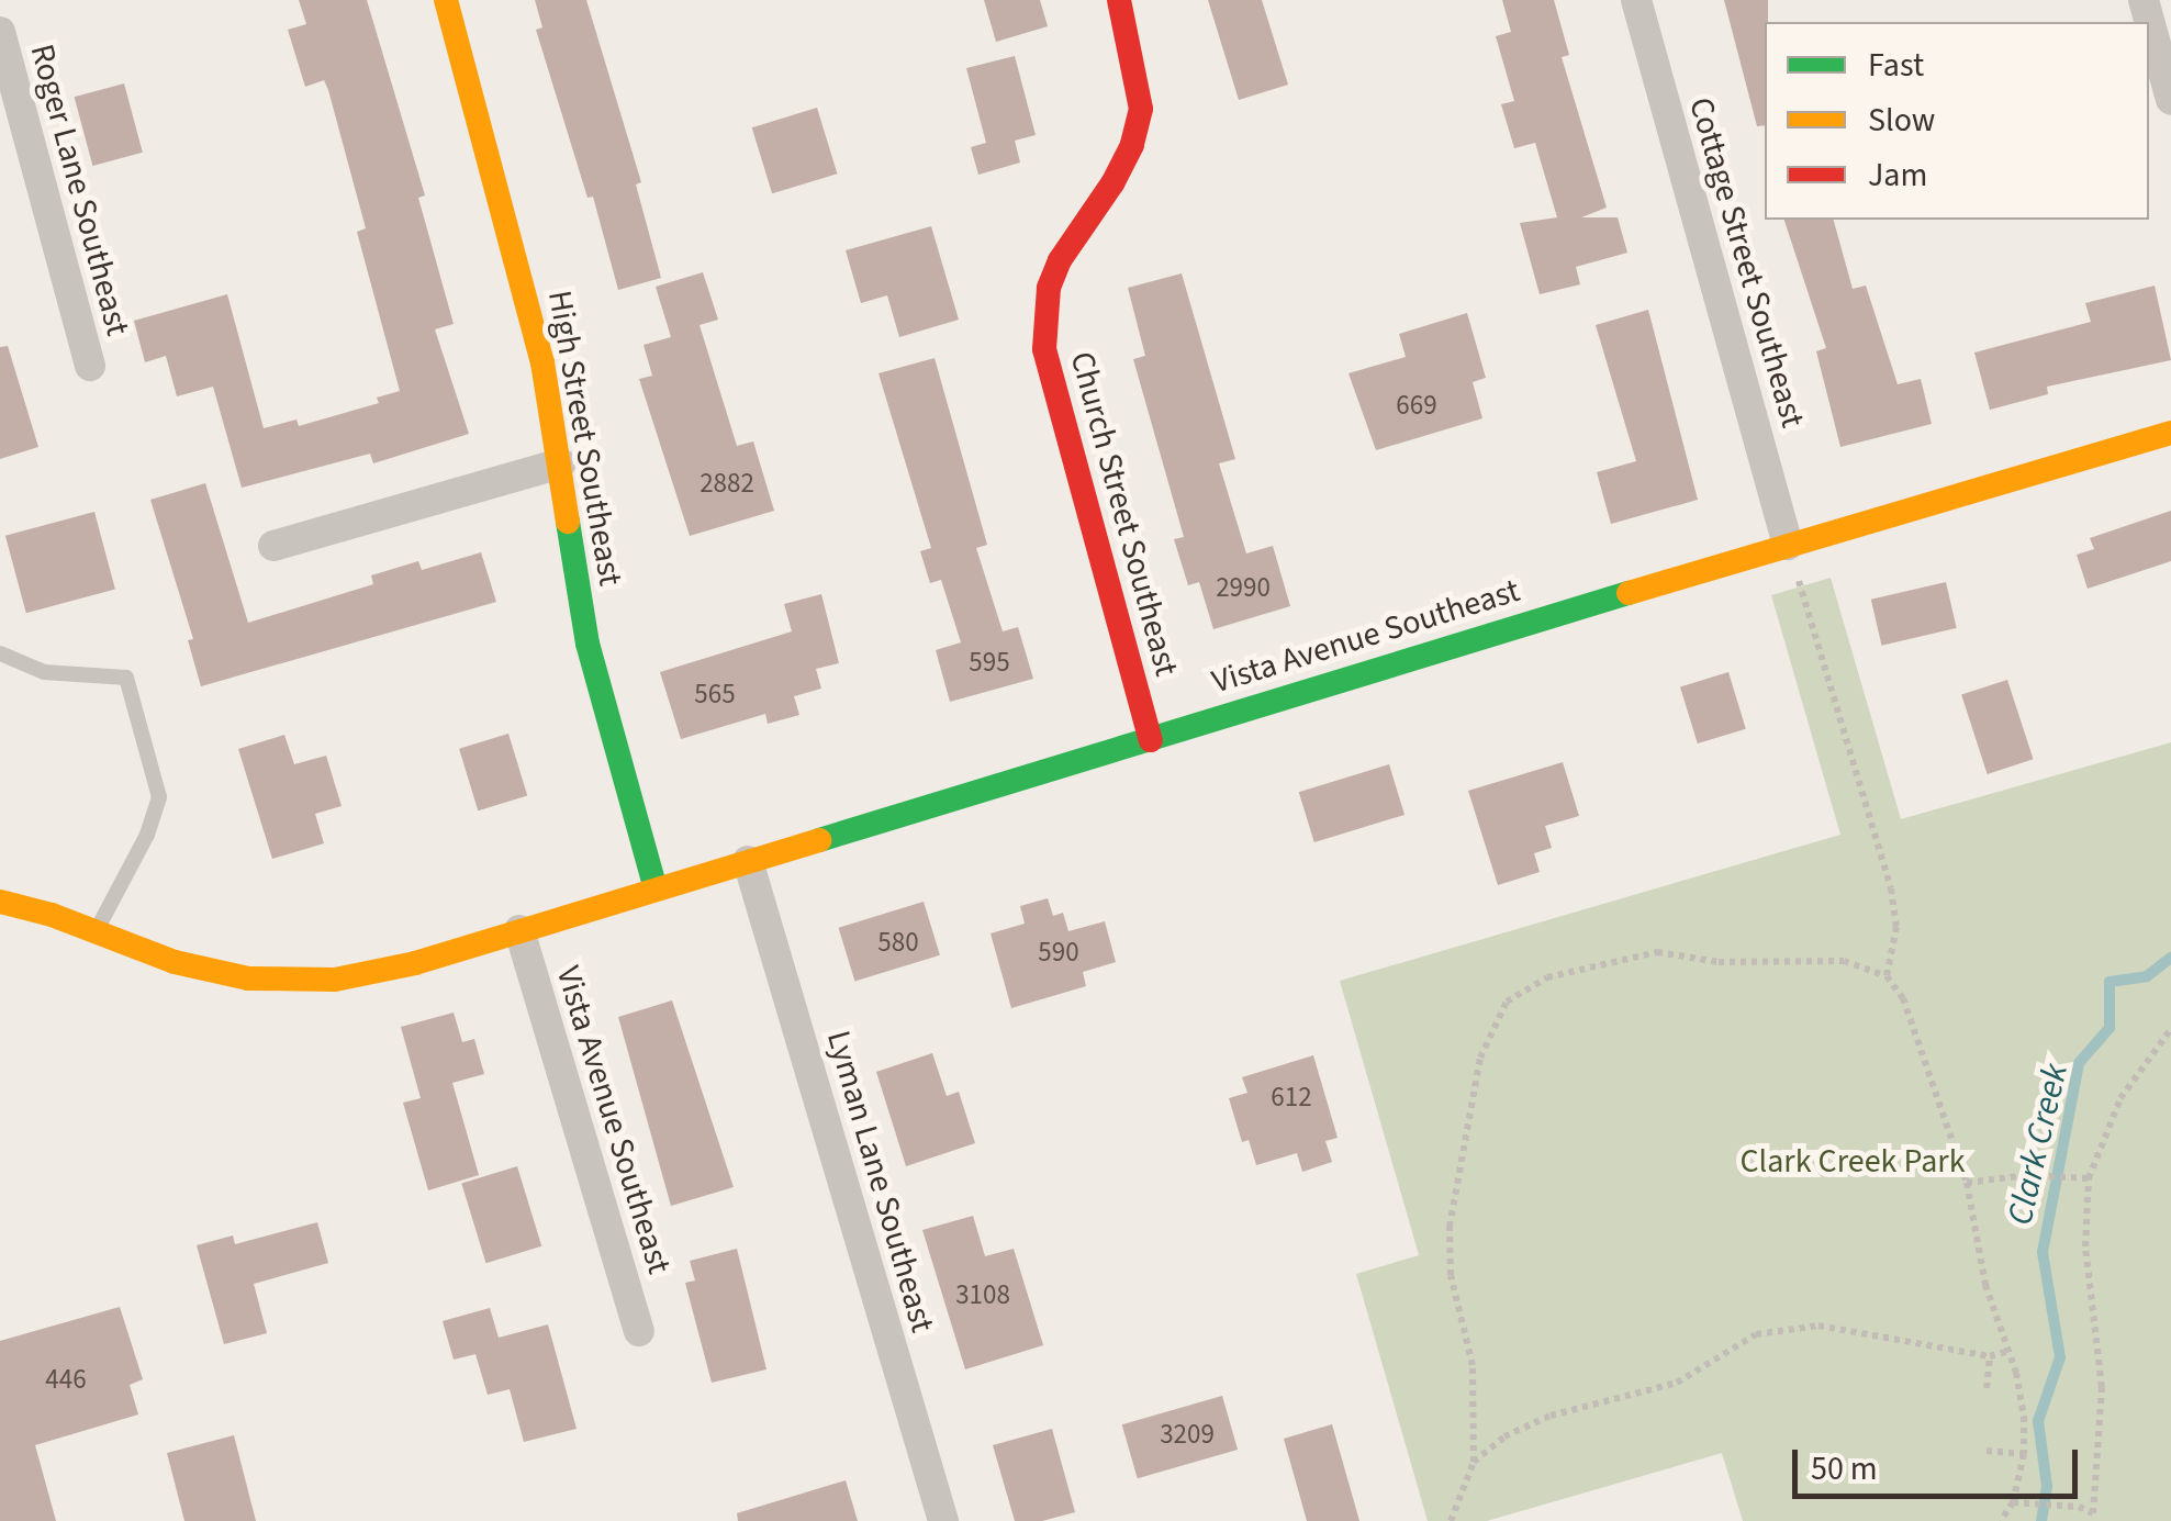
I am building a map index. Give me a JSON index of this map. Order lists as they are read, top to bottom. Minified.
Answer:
{"streets":{"main road":["High Street Southeast","Church Street Southeast","Vista Avenue Southeast"],"street":["Roger Lane Southeast","Cottage Street Southeast","Lyman Lane Southeast"]},"crossings":[["Cottage Street Southeast","Vista Avenue Southeast"],["High Street Southeast","Vista Avenue Southeast"],["Church Street Southeast","Vista Avenue Southeast"],["Vista Avenue Southeast","Lyman Lane Southeast"]],"water":["Clark Creek"],"parks":["Clark Creek Park"],"house_numbers":["669","2882","2990","595","565","580","590","612","3108","446","3209"],"legend":["Fast","Slow","Jam"],"scale_bar":"50 m"}
